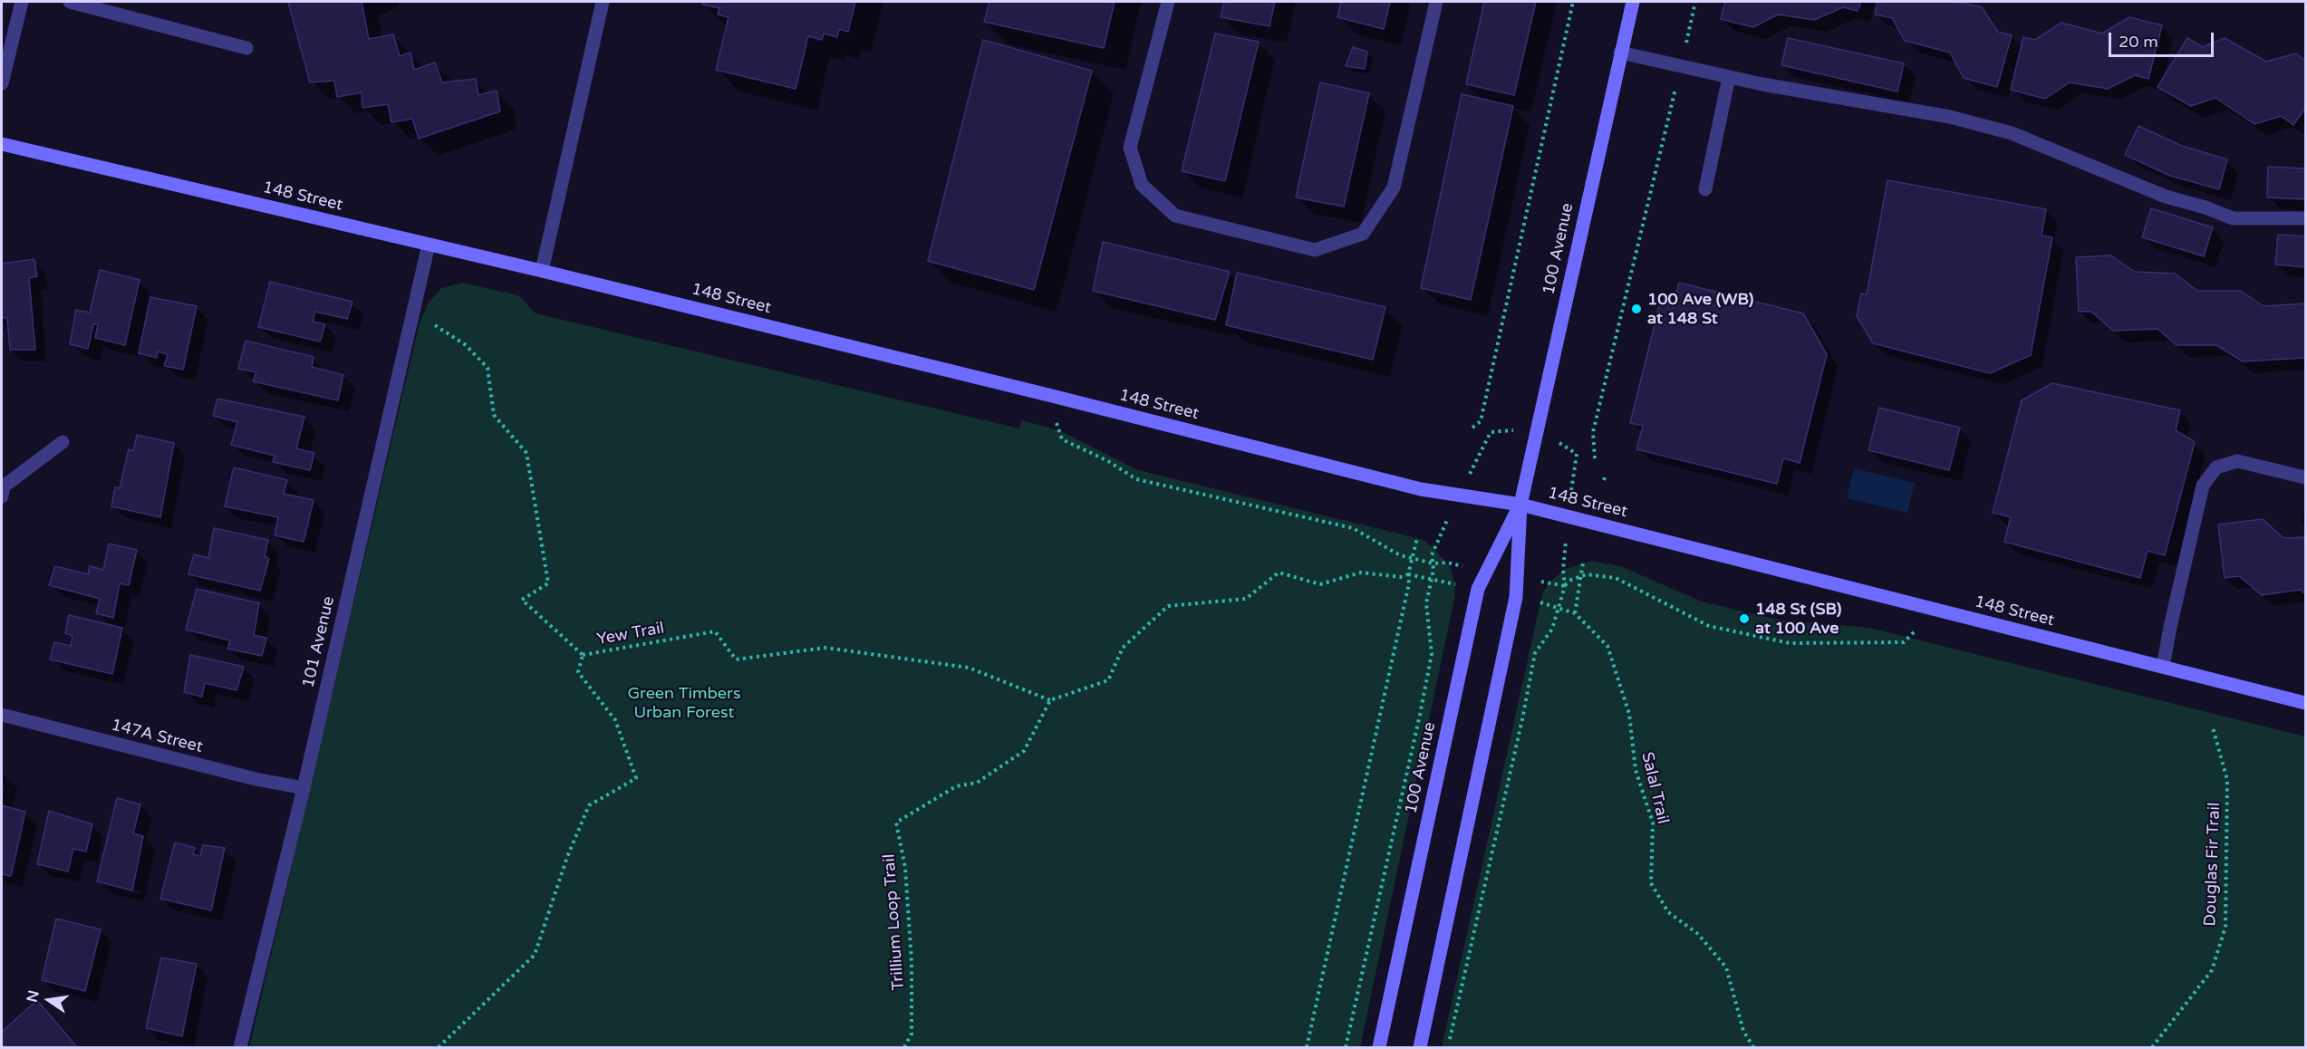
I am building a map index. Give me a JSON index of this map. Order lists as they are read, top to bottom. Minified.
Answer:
{"streets":{"main road":["148 Street","100 Avenue"],"street":["101 Avenue","147A Street"],"path":["Yew Trail","Salal Trail","Douglas Fir Trail","Trillium Loop Trail"]},"crossings":[["148 Street","100 Avenue"],["148 Street","101 Avenue"],["Yew Trail","Trillium Loop Trail"],["101 Avenue","147A Street"]],"parks":["Green Timbers Urban Forest"],"places":["100 Ave (WB) at 148 St","148 St (SB) at 100 Ave"],"scale_bar":"20 m","north":"left"}
